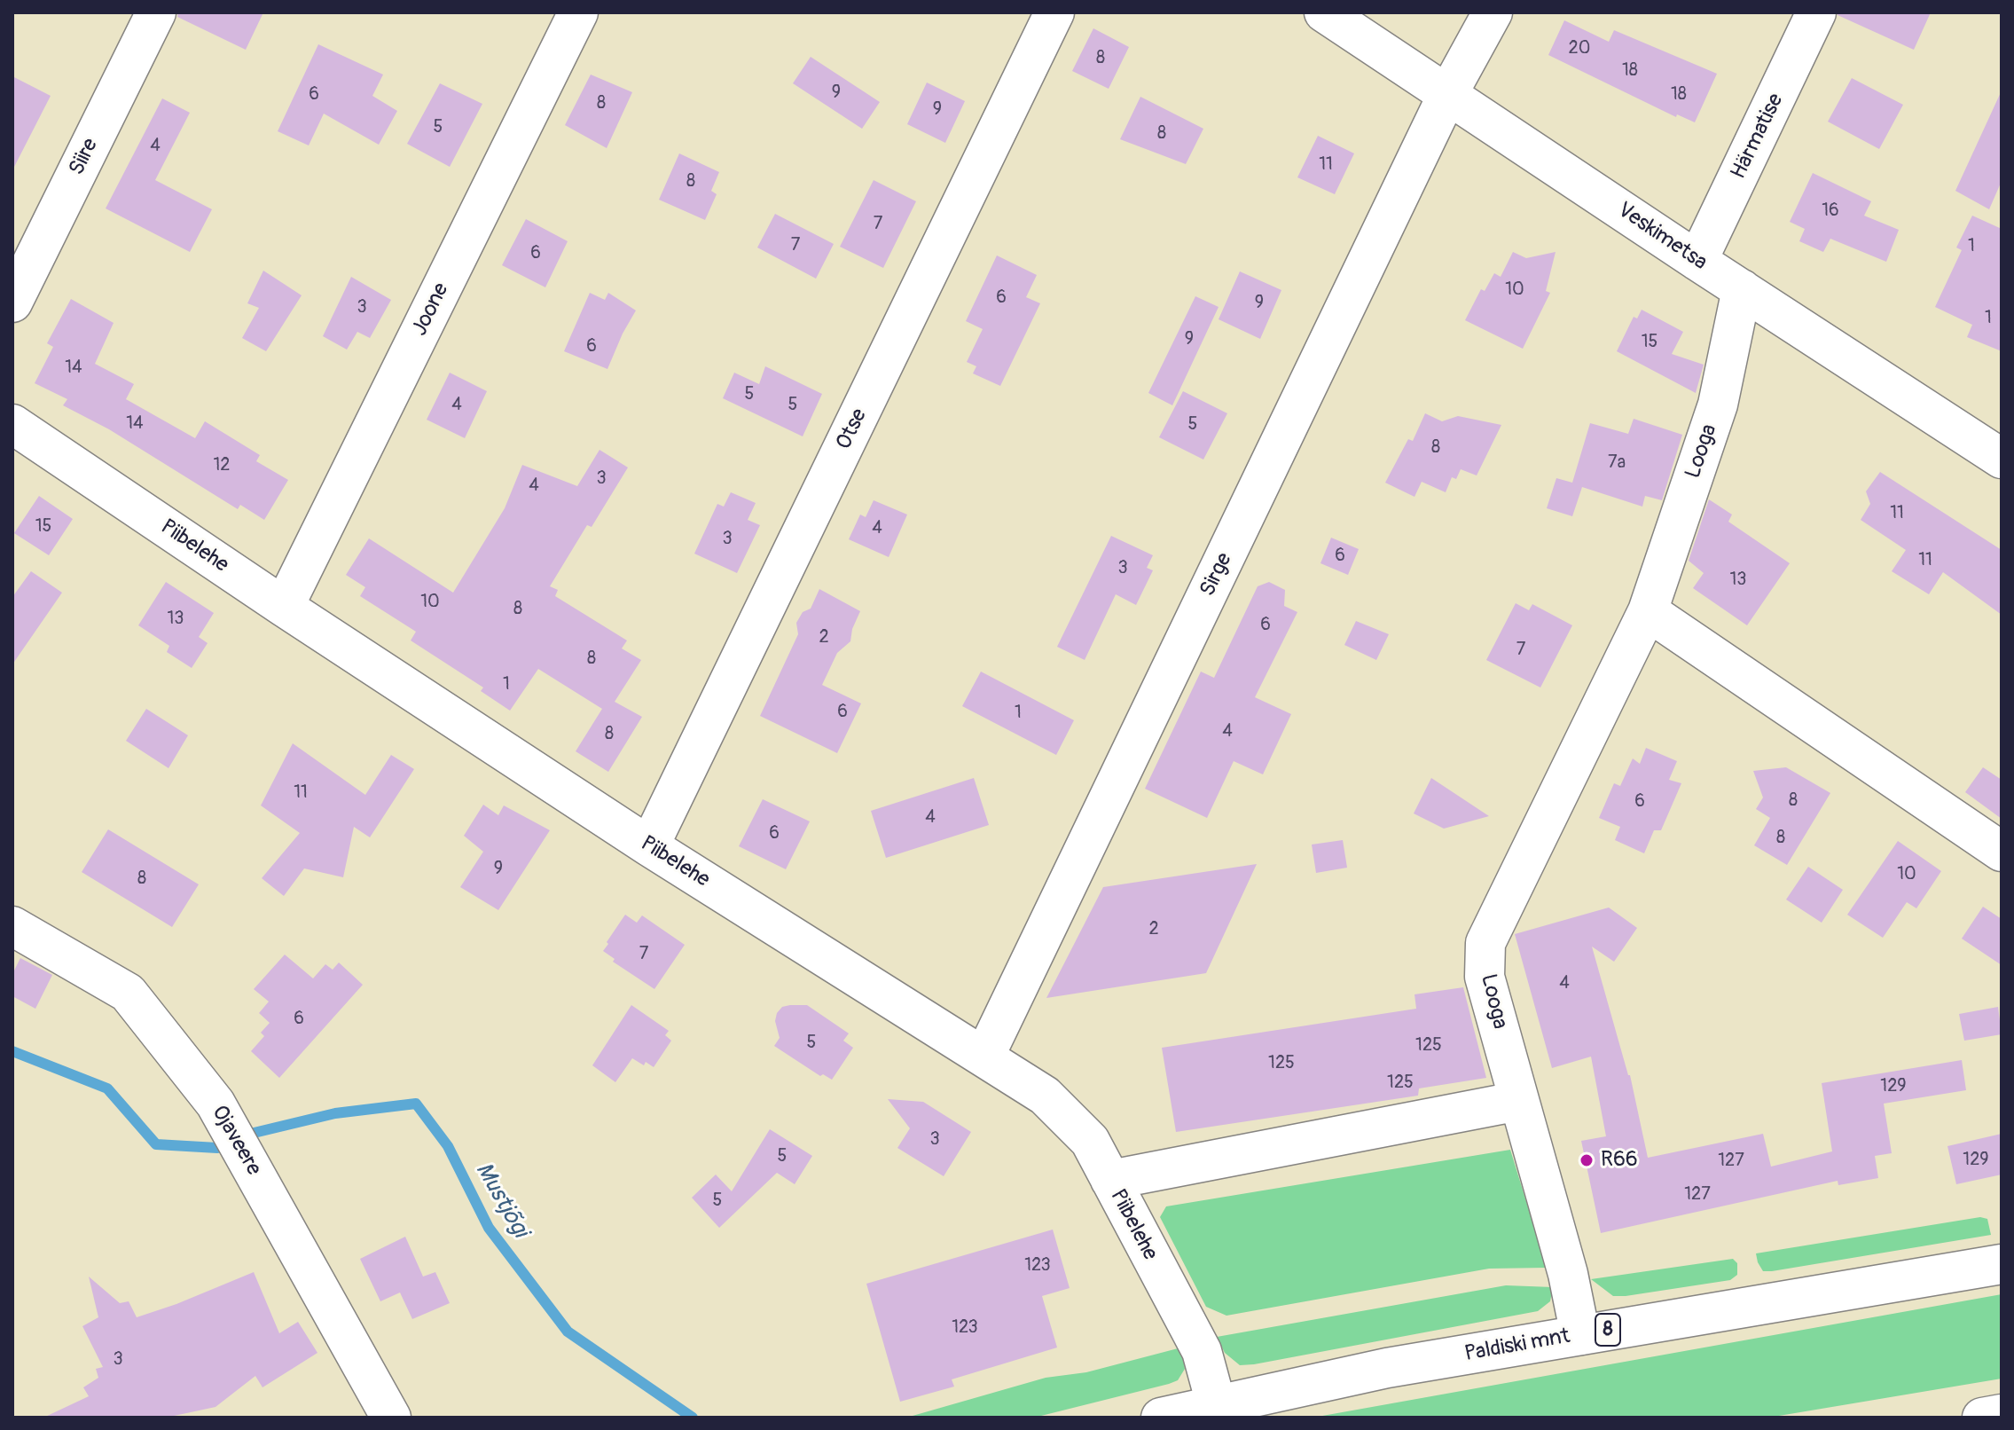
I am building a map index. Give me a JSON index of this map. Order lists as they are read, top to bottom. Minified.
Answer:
{"streets":{"street":["Härmatise","Siire","Veskimetsa","Joone","Otse","Looga","Piibelehe","Sirge","Ojaveere","8","Paldiski mnt"]},"crossings":[["Härmatise","Veskimetsa"],["Veskimetsa","Looga"],["Veskimetsa","Sirge"],["Joone","Piibelehe"],["Otse","Piibelehe"],["Looga","Paldiski mnt"],["Piibelehe","Sirge"],["Piibelehe","Paldiski mnt"]],"water":["Mustjõgi"],"places":["R66"],"house_numbers":["20","8","18","9","6","18","8","9","5","8","4","11","8","16","7","7","1","6","10","6","9","3","1","9","15","6","14","5","4","5","14","5","8","7a","12","3","4","11","15","4","3","6","11","3","13","10","8","13","6","2","7","8","1","6","1","4","8","11","8","6","4","6","8","9","10","8","2","7","4","6","5","125","125","125","129","3","5","129","127","127","5","123","123","3"]}
